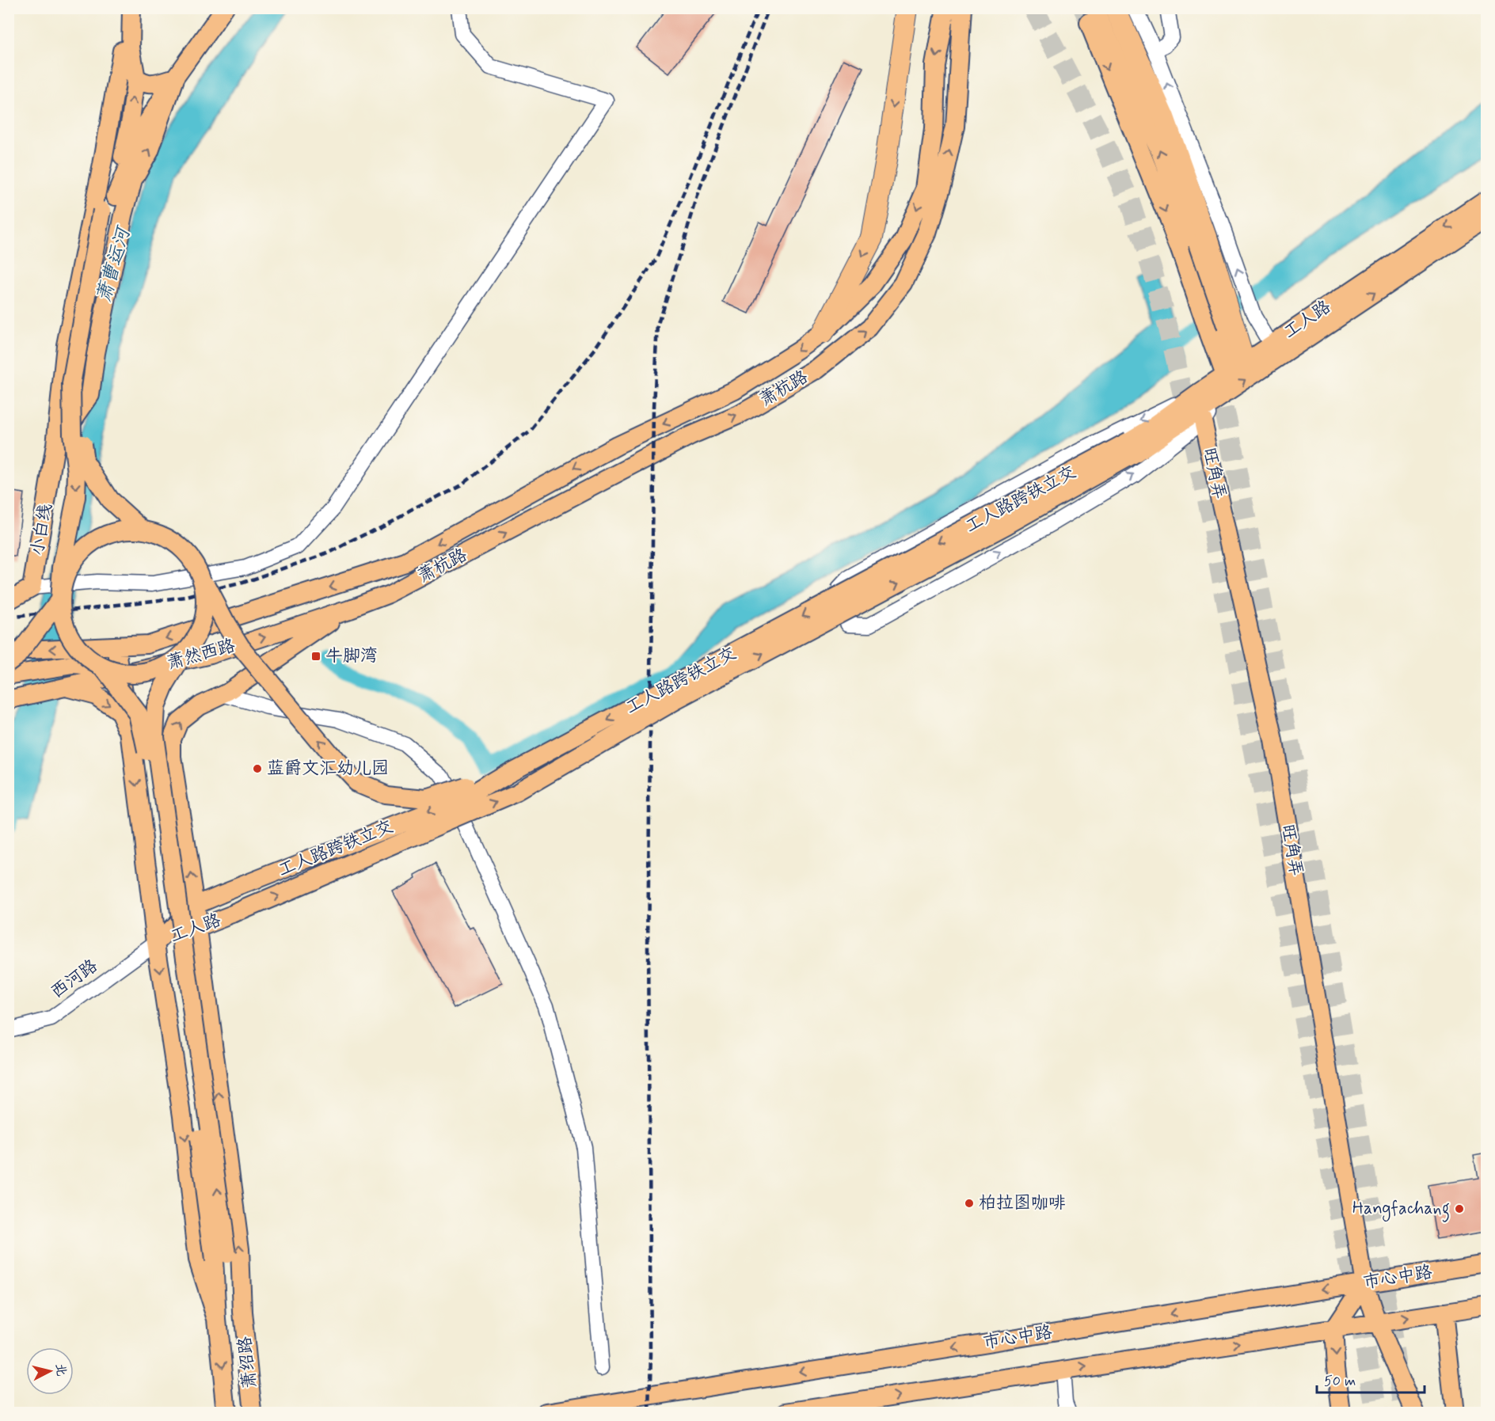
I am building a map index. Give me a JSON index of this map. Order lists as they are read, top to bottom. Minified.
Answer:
{"streets":{"main road":["工人路","萧杭路","旺角弄","工人路跨铁立交","小白线","萧然西路","市心中路","萧绍路"],"street":["西河路"]},"crossings":[["工人路","工人路跨铁立交"],["工人路","西河路"],["萧杭路","萧然西路"],["旺角弄","市心中路"]],"water":["萧曹运河"],"places":{"transit":["牛脚湾"],"other":["蓝爵文汇幼儿园","柏拉图咖啡","Hangfachang"]},"scale_bar":"50 m","north":"right"}
